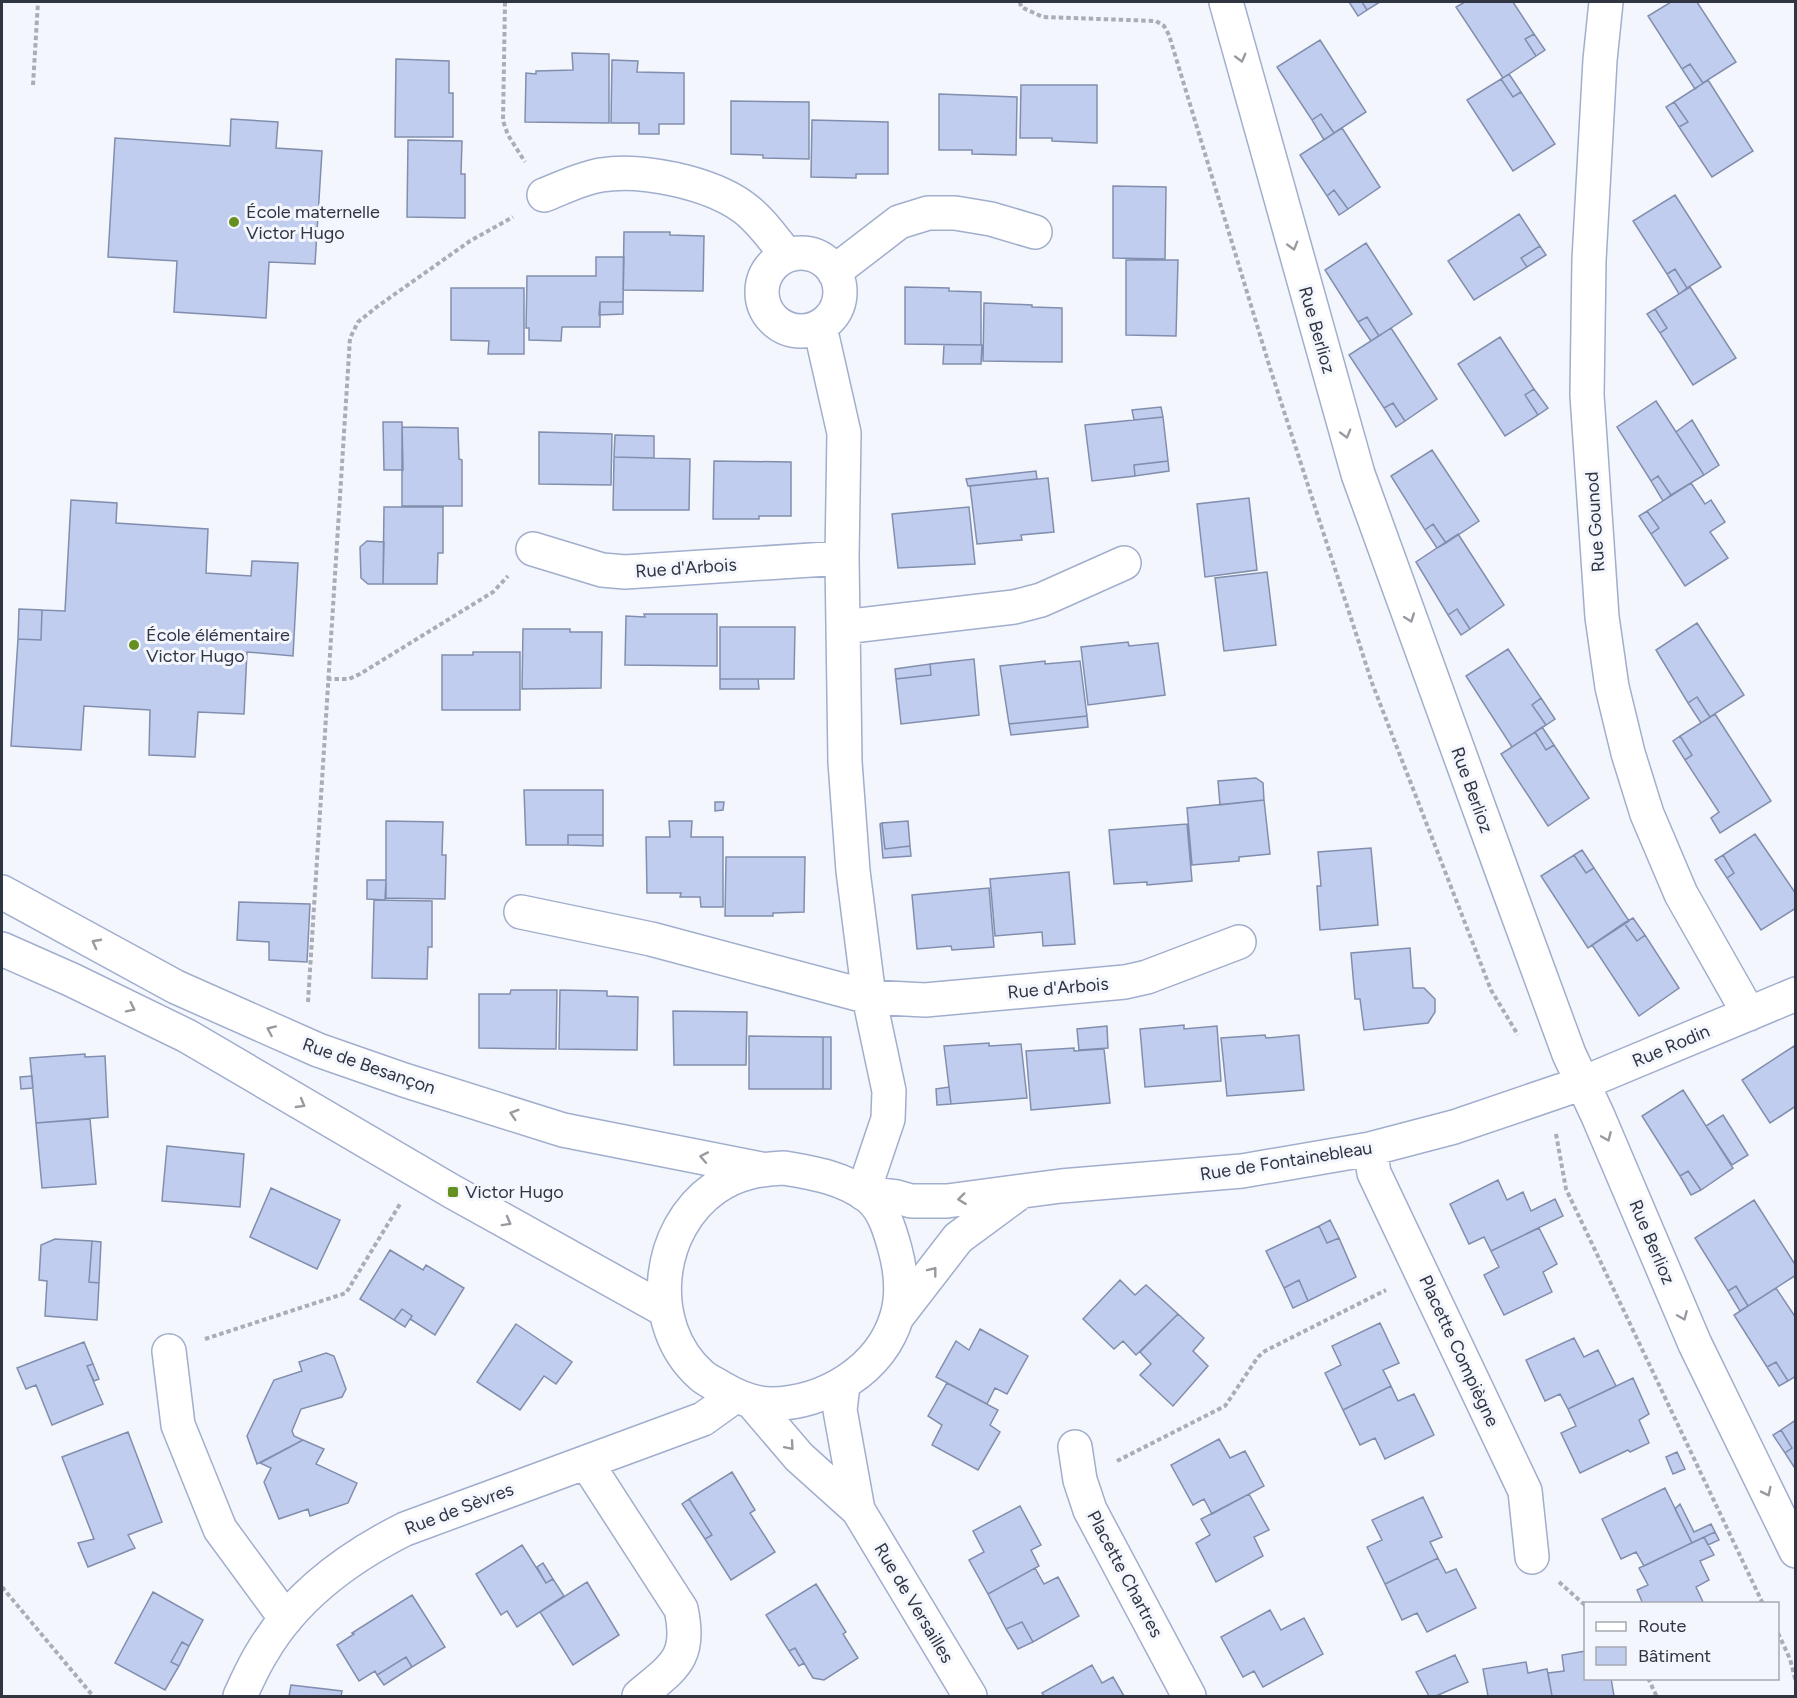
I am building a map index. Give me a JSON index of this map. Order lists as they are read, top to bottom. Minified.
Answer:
{"streets":{"street":["Rue Berlioz","Rue Gounod","Rue d'Arbois","Rue Rodin","Rue de Besançon","Rue de Fontainebleau","Placette Compiègne","Rue de Sèvres","Placette Chartres","Rue de Versailles"]},"crossings":[["Rue Berlioz","Rue Rodin"],["Rue Gounod","Rue Rodin"],["Rue Rodin","Rue de Fontainebleau"],["Rue de Fontainebleau","Placette Compiègne"],["Rue de Sèvres","Rue de Versailles"]],"one_way":["Rue Berlioz"],"places":{"other":["École maternelle Victor Hugo","École élémentaire Victor Hugo"],"transit":["Victor Hugo"]},"legend":["Route","Bâtiment"]}
